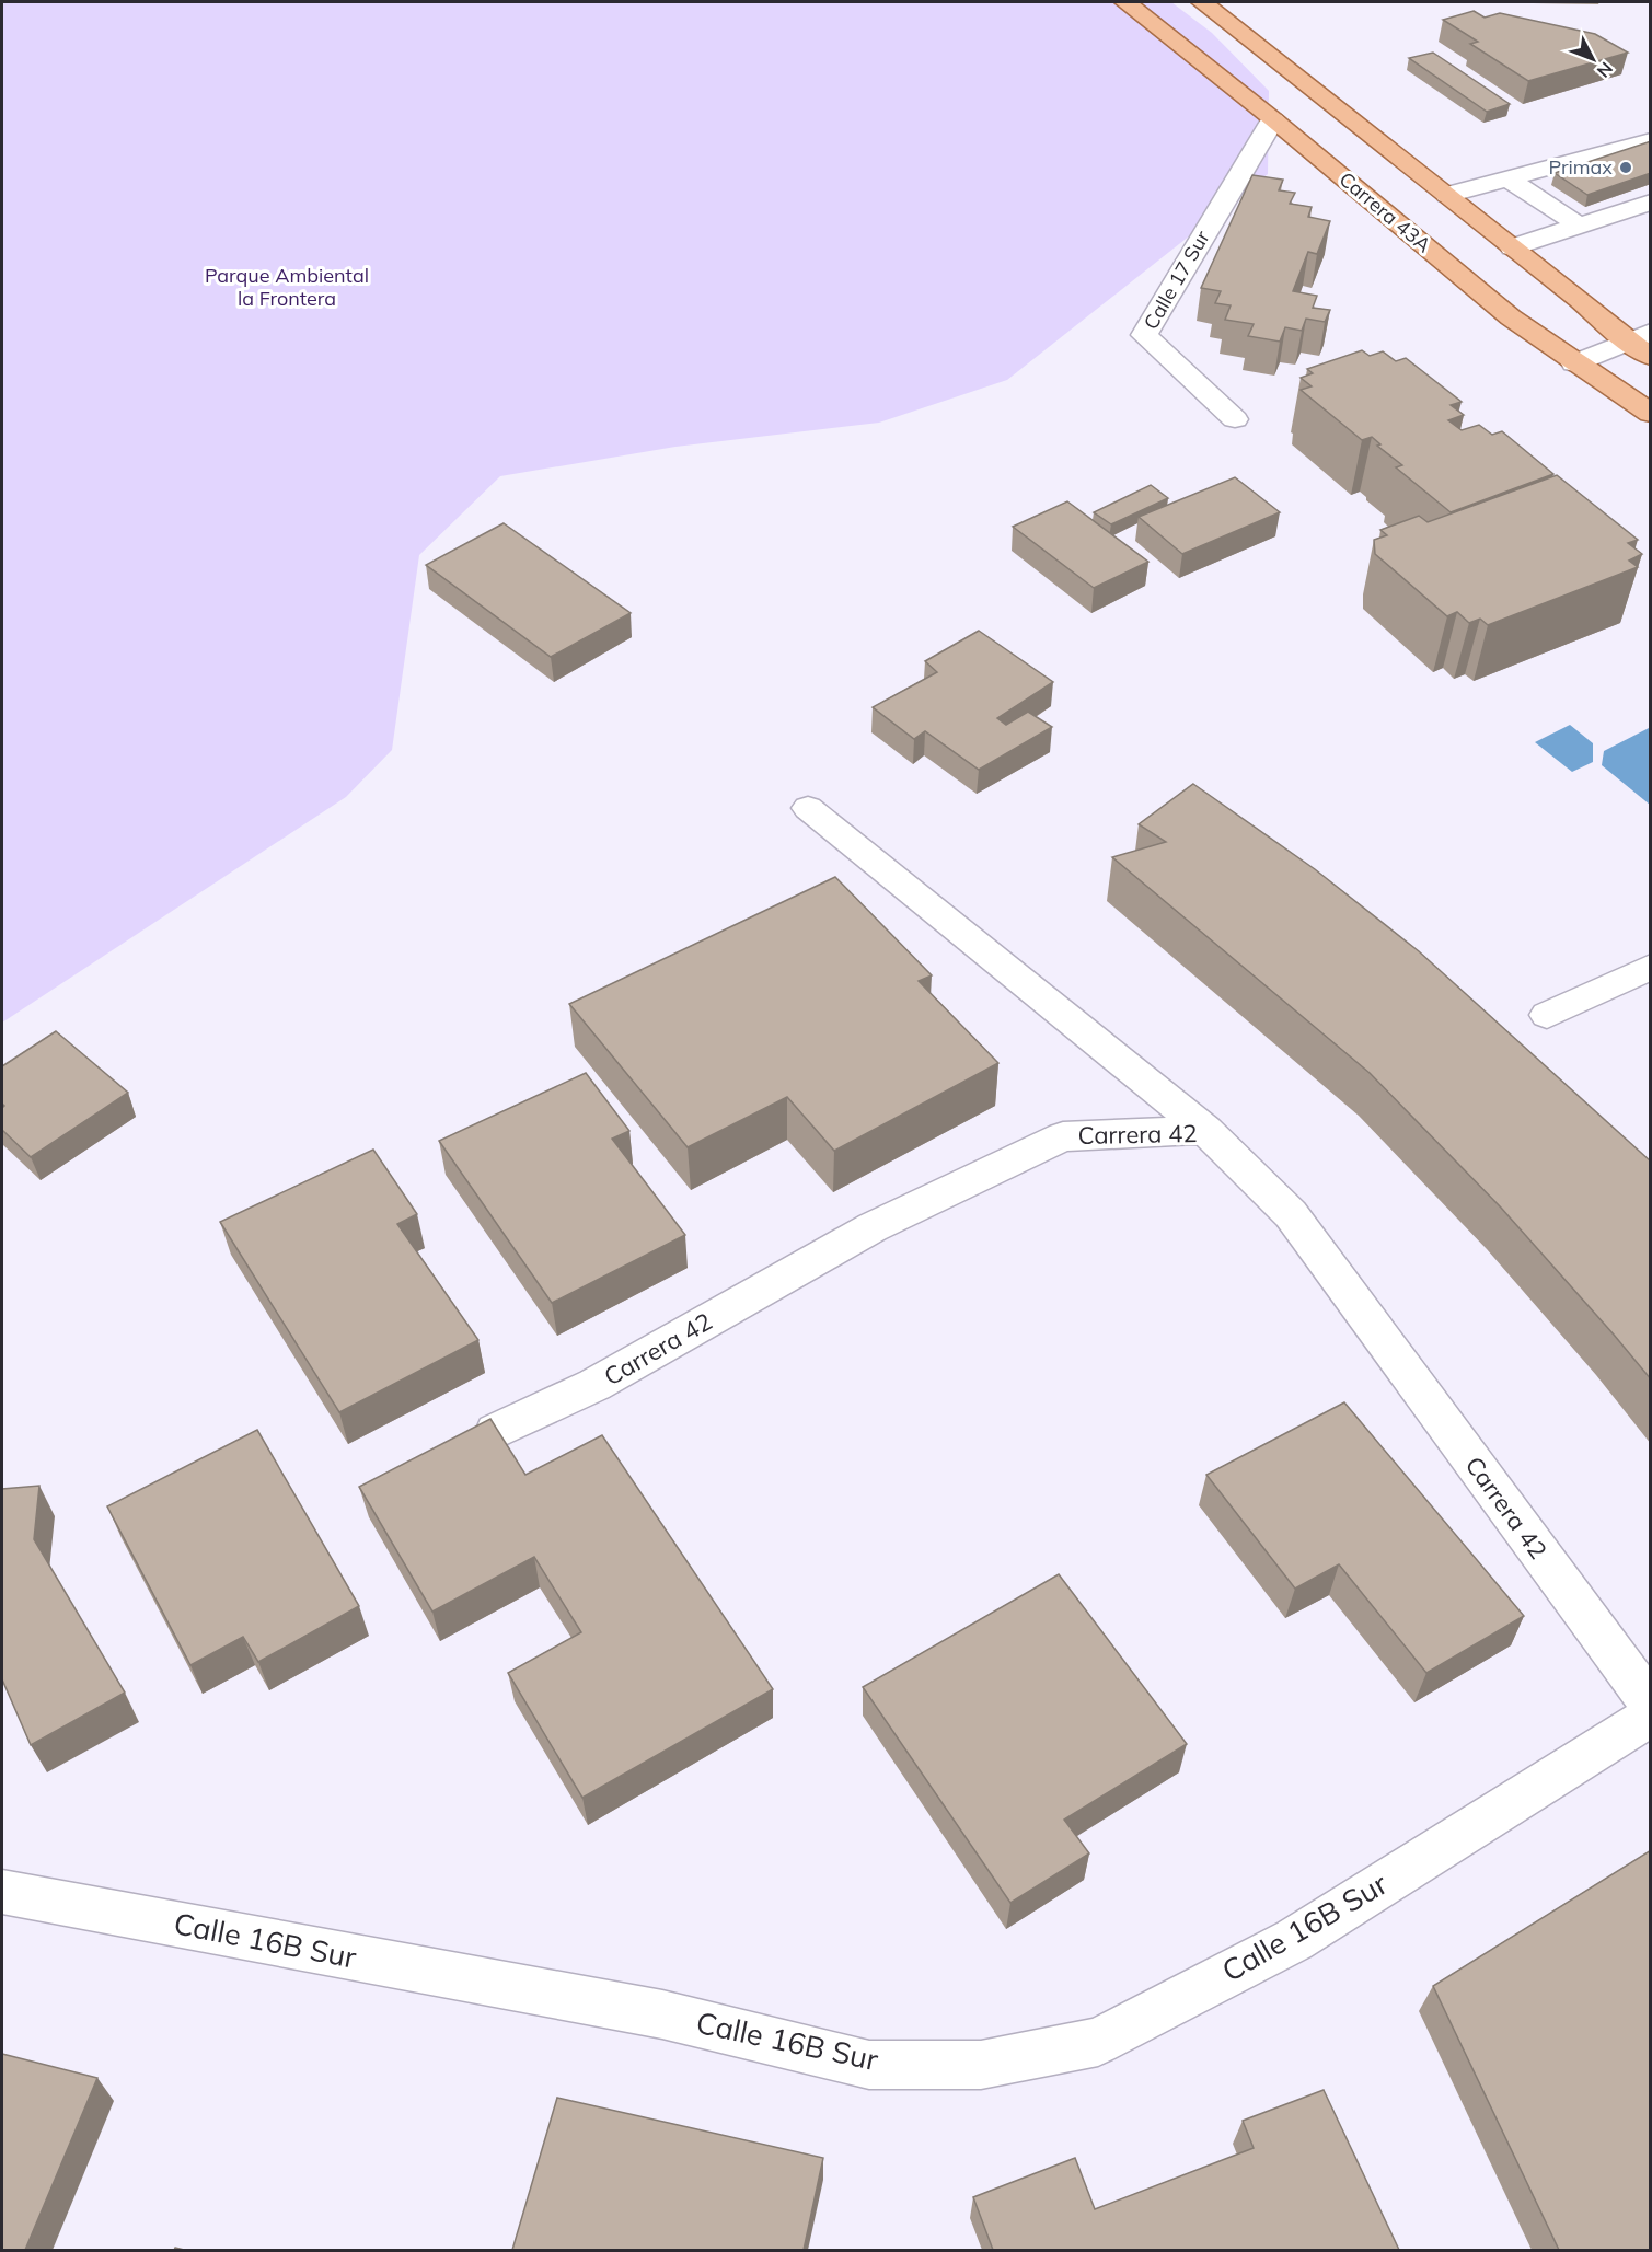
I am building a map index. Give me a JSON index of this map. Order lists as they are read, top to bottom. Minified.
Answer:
{"streets":{"main road":["Carrera 43A"],"street":["Calle 17 Sur","Carrera 42","Calle 16B Sur"]},"crossings":[["Carrera 43A","Calle 17 Sur"]],"parks":["Parque Ambiental la Frontera"],"places":["Primax"],"north":"bottom right"}
